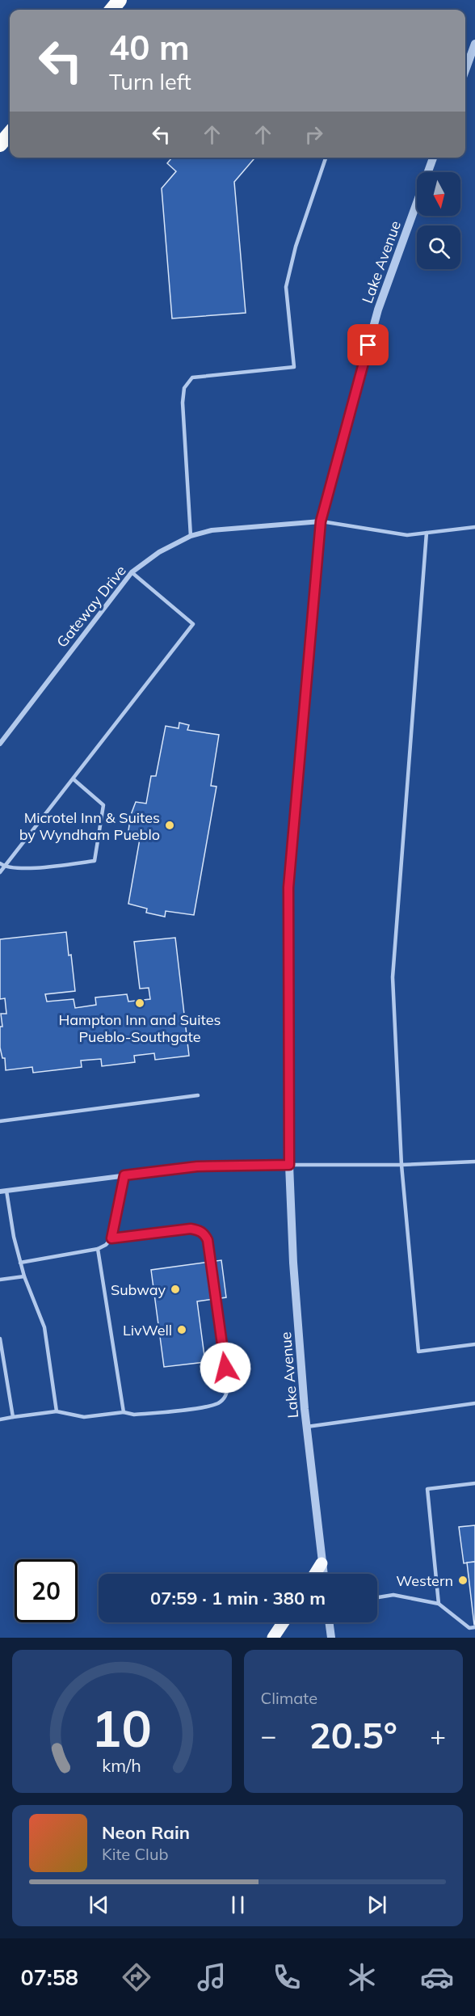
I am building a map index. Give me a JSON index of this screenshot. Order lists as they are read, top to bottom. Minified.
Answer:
{"streets":{"street":["Lake Avenue","Gateway Drive"]},"crossings":[["Lake Avenue","Gateway Drive"]],"places":["Microtel Inn & Suites by Wyndham Pueblo","Hampton Inn and Suites Pueblo-Southgate","Subway","LivWell","Western"],"north":"bottom","page":{"turn":["40 m","Turn left"],"limit":"20","trip":"07:59 · 1 min · 380 m","tile":"Climate","heat":["−","20.5°","+"],"song":["Neon Rain","Kite Club"],"tabs":"07:58","gauge":["10","km/h"]}}
